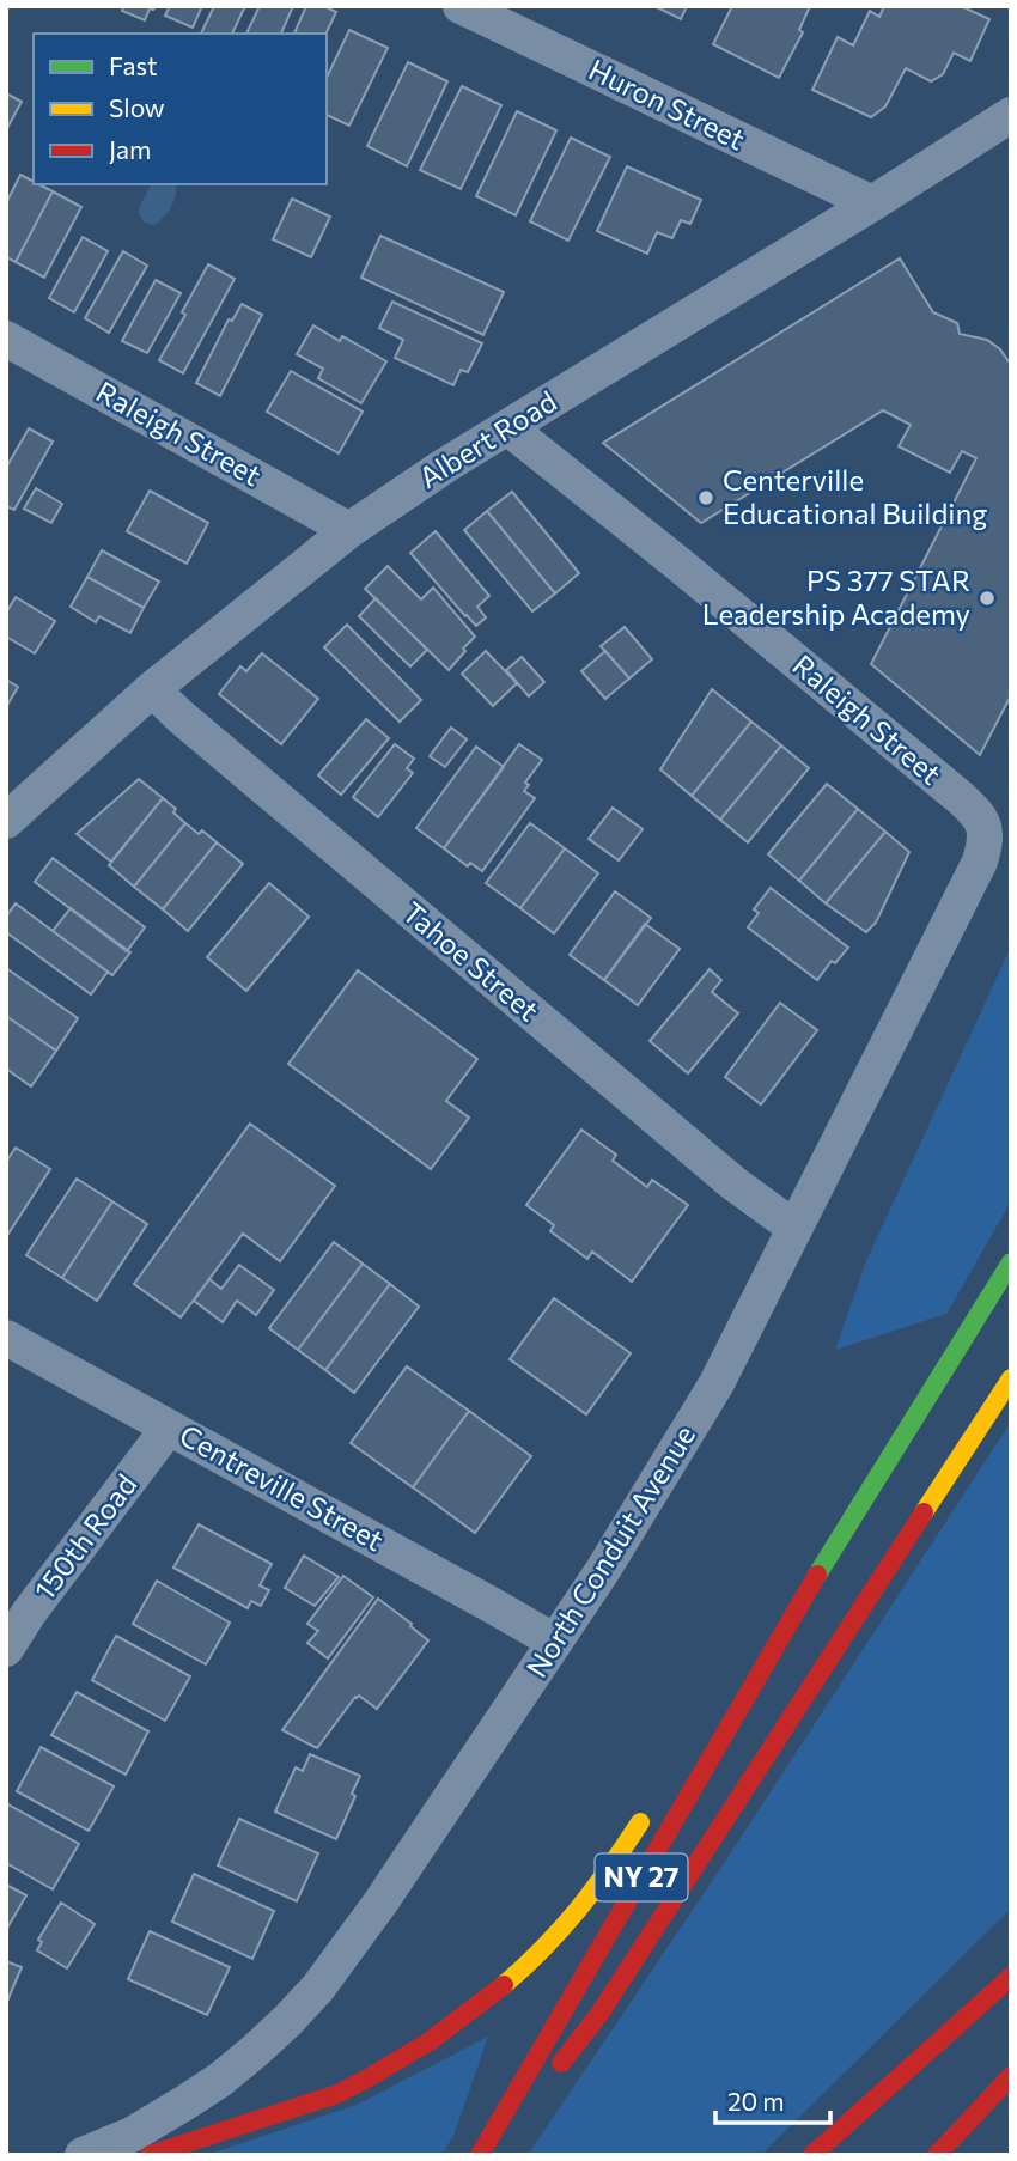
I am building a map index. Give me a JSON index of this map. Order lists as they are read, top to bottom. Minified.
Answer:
{"streets":{"highway":["NY 27"],"street":["Huron Street","Raleigh Street","Albert Road","Tahoe Street","Centreville Street","150th Road","North Conduit Avenue"]},"crossings":[["Huron Street","Albert Road"],["Raleigh Street","Albert Road"],["Raleigh Street","North Conduit Avenue"],["Albert Road","Tahoe Street"],["Tahoe Street","North Conduit Avenue"],["Centreville Street","150th Road"],["Centreville Street","North Conduit Avenue"]],"places":["Centerville Educational Building","PS 377 STAR Leadership Academy"],"legend":["Fast","Slow","Jam"],"scale_bar":"20 m"}
